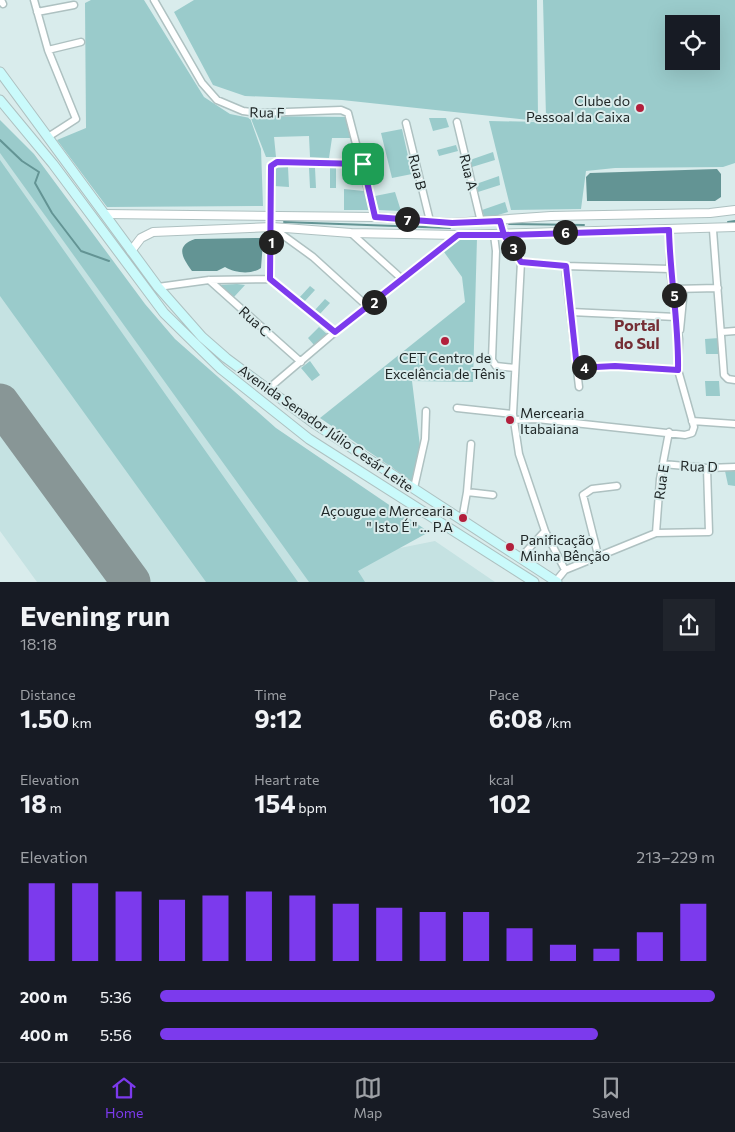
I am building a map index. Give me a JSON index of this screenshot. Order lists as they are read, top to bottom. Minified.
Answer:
{"streets":{"main road":["Avenida Senador Júlio Cesár Leite"],"street":["Rua F","Rua B","Rua A","Rua C","Rua D","Rua E"]},"crossings":[["Rua D","Rua E"]],"districts":["Portal do Sul"],"places":["Clube do Pessoal da Caixa","CET Centro de Excelência de Tênis","Mercearia Itabaiana","Açougue e Mercearia \" Isto É \" ... P.A","Panificação Minha Bênção"],"page":{"pins":["7","6","1","3","5","2","4"],"heading":["Evening run","18:18"],"stats":[["Distance","1.50 km"],["Time","9:12"],["Pace","6:08 /km"],["Elevation","18 m"],["Heart rate","154 bpm"],["kcal","102"]],"chart":["Elevation","213–229 m"],"list":[{"name":"200 m","note":"5:36"},{"name":"400 m","note":"5:56"}],"tabs":["Home","Map","Saved"]}}
